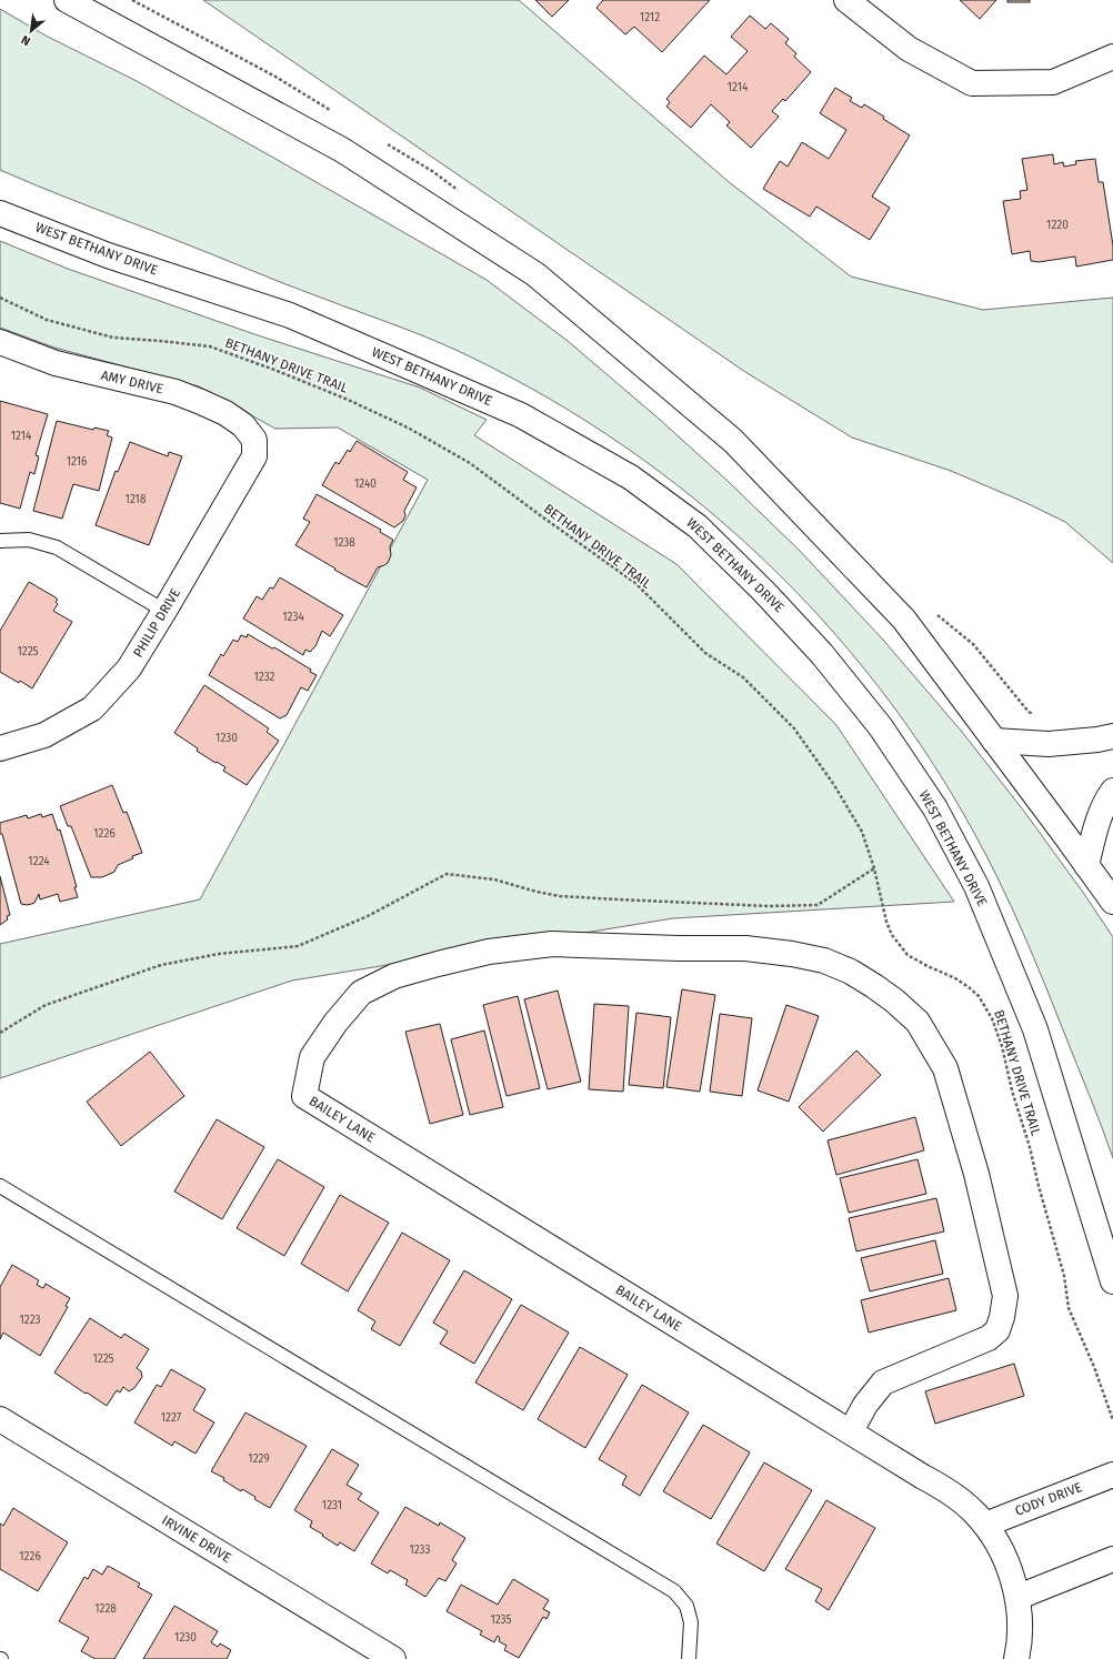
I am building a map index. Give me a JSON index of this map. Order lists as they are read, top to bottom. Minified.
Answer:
{"streets":{"street":["WEST BETHANY DRIVE","AMY DRIVE","PHILIP DRIVE","BAILEY LANE","CODY DRIVE","IRVINE DRIVE"],"path":["BETHANY DRIVE TRAIL"]},"crossings":[["AMY DRIVE","PHILIP DRIVE"],["BAILEY LANE","CODY DRIVE"]],"house_numbers":["1212","1214","1220","1214","1216","1240","1218","1238","1234","1225","1232","1230","1226","1224","1223","1225","1227","1229","1231","1233","1226","1228","1235","1230"],"north":"bottom left"}
